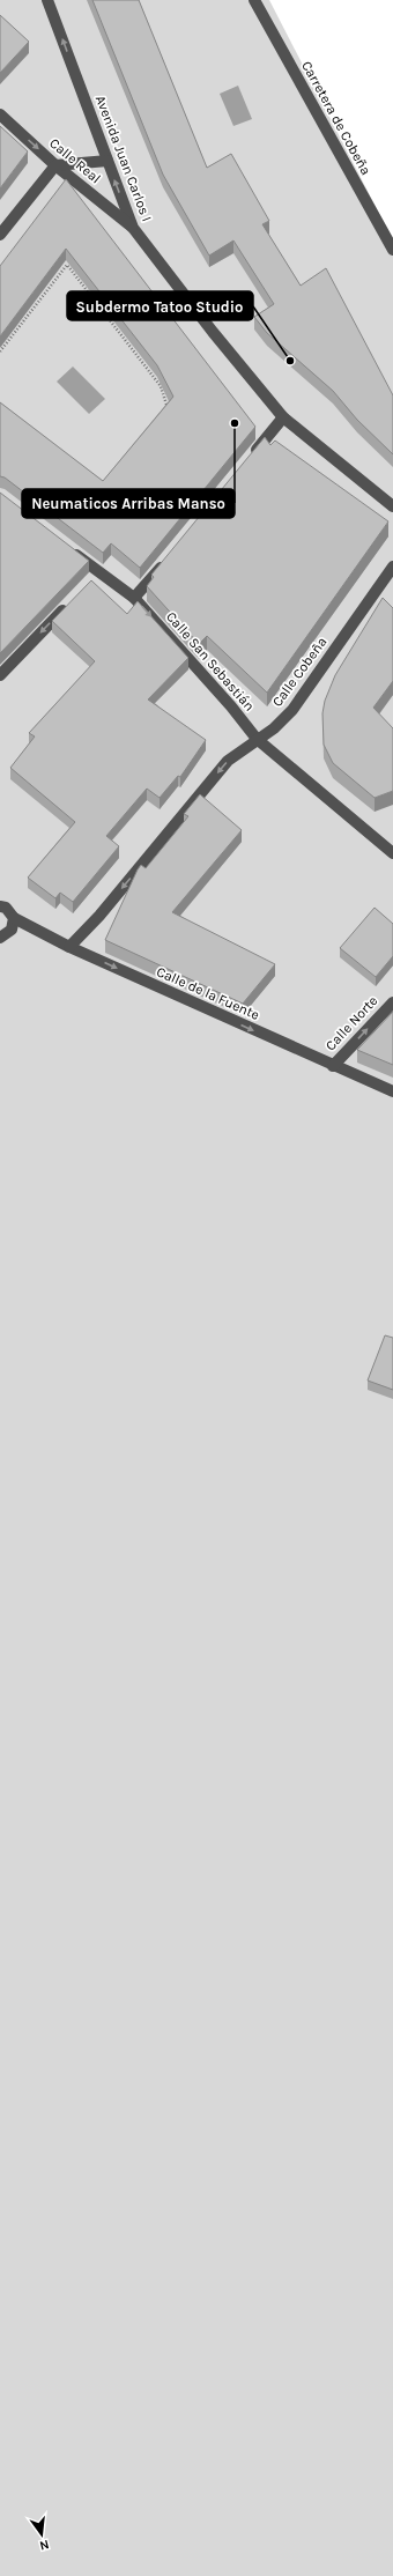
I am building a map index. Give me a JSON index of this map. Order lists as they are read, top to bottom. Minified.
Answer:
{"streets":{"street":["Carretera de Cobeña","Avenida Juan Carlos I","Calle Real","Calle San Sebastián","Calle Cobeña","Calle de la Fuente","Calle Norte"]},"crossings":[["Avenida Juan Carlos I","Calle Real"],["Calle San Sebastián","Calle Cobeña"],["Calle Cobeña","Calle de la Fuente"],["Calle de la Fuente","Calle Norte"]],"one_way":["Avenida Juan Carlos I","Calle Real","Calle San Sebastián","Calle Cobeña","Calle de la Fuente","Calle Norte"],"places":["Subdermo Tatoo Studio","Neumaticos Arribas Manso"],"north":"bottom"}
